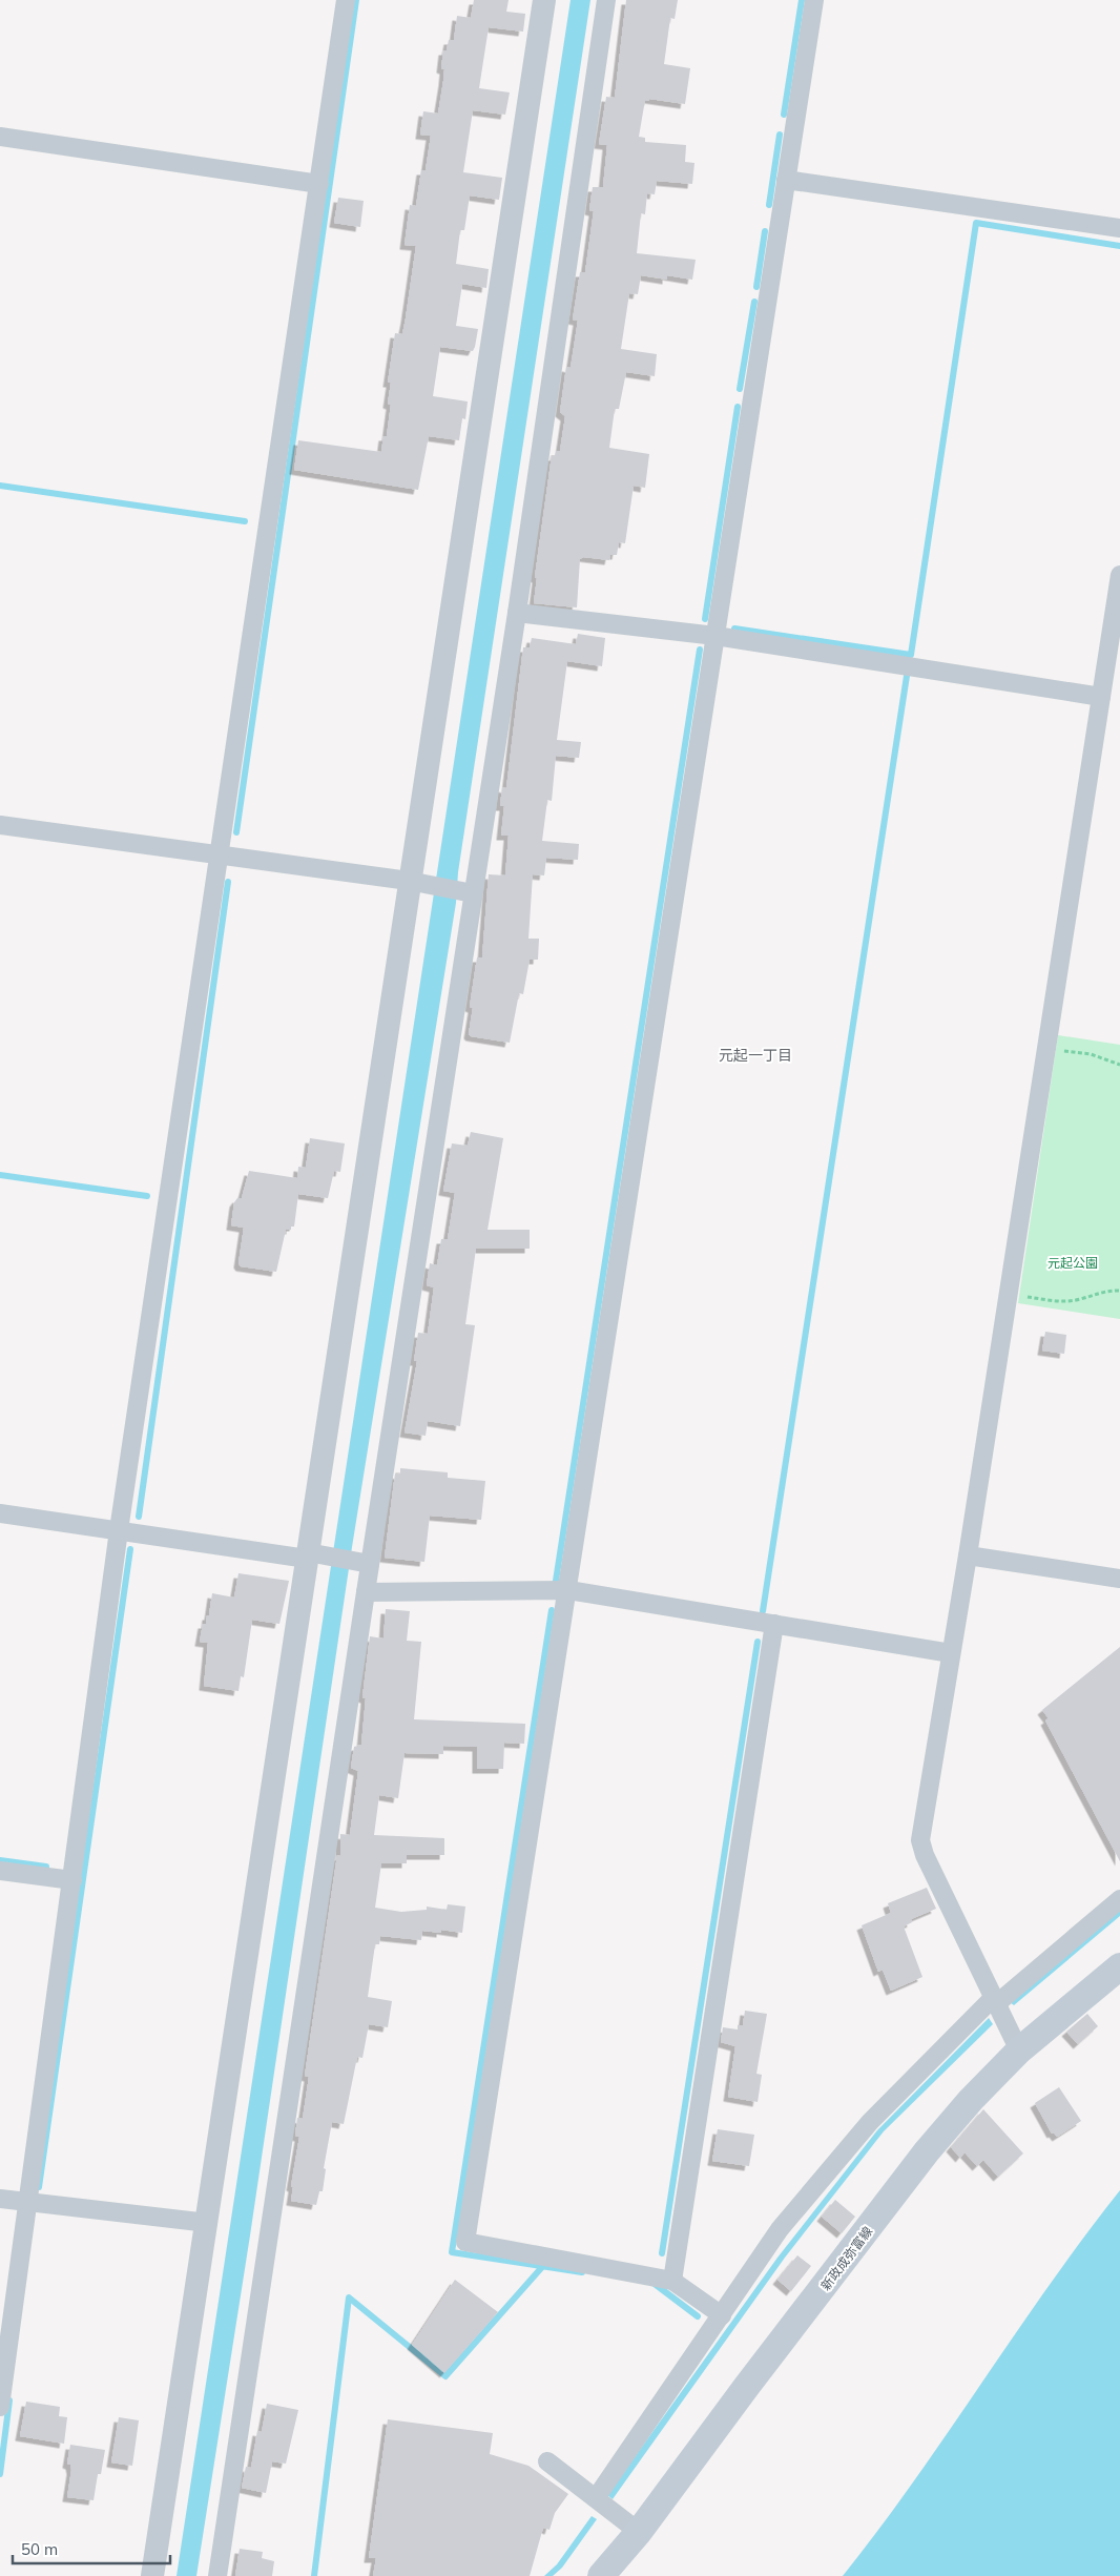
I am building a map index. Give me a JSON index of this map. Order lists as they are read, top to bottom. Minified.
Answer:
{"streets":{"main road":["新政成弥富線"]},"districts":["元起一丁目"],"parks":["元起公園"],"scale_bar":"50 m"}
